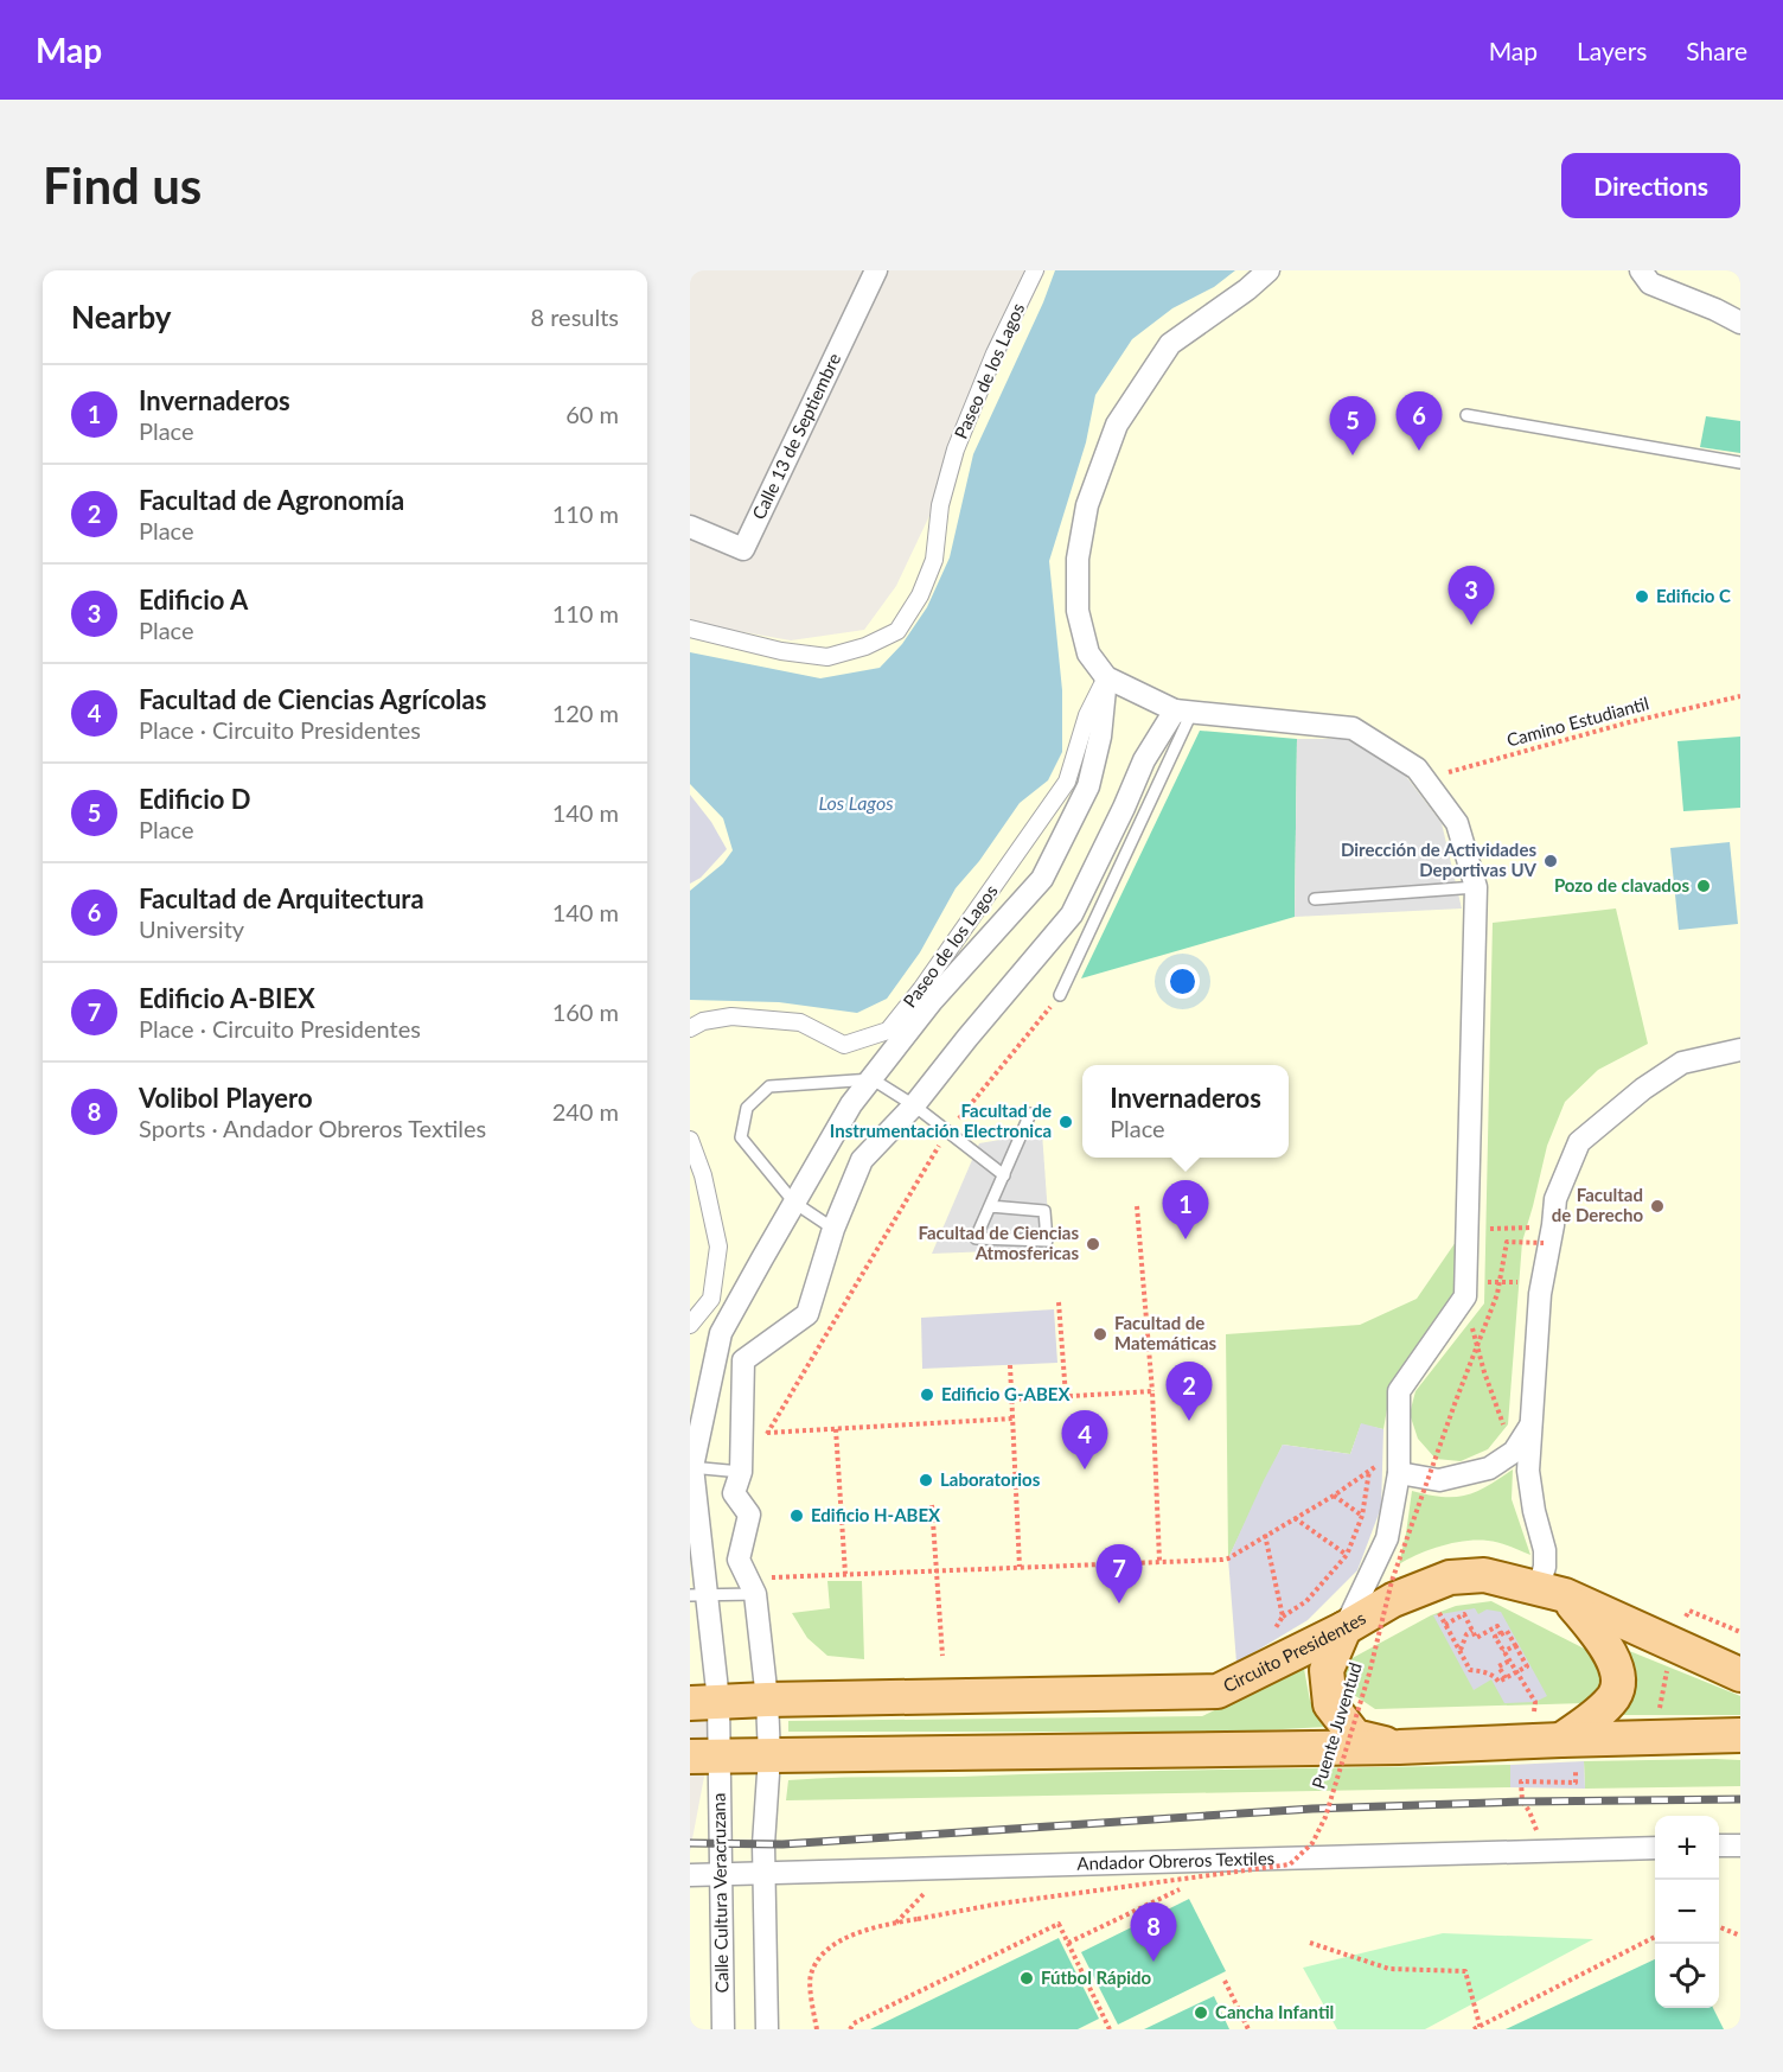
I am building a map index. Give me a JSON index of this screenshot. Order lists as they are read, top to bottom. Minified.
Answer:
{"streets":{"main road":["Circuito Presidentes"],"street":["Paseo de los Lagos","Calle 13 de Septiembre","Andador Obreros Textiles","Calle Cultura Veracruzana"],"path":["Camino Estudiantil","Puente Juventud"]},"crossings":[["Paseo de los Lagos","Calle Cultura Veracruzana"],["Circuito Presidentes","Calle Cultura Veracruzana"],["Andador Obreros Textiles","Calle Cultura Veracruzana"]],"water":["Los Lagos"],"places":["Edificio C","Dirección de Actividades Deportivas UV","Pozo de clavados","Facultad de Instrumentación Electronica","Facultad de Derecho","Facultad de Ciencias Atmosfericas","Facultad de Matemáticas","Edificio G-ABEX","Laboratorios","Edificio H-ABEX","Fútbol Rápido","Cancha Infantil"],"page":{"header":"Map","nav":["Map","Layers","Share"],"buttons":"Directions","title":"Find us","heading":["Nearby","8 results"],"list":[{"mark":"1","name":"Invernaderos","note":"Place","value":"60 m"},{"mark":"2","name":"Facultad de Agronomía","note":"Place","value":"110 m"},{"mark":"3","name":"Edificio A","note":"Place","value":"110 m"},{"mark":"4","name":"Facultad de Ciencias Agrícolas","note":"Place · Circuito Presidentes","value":"120 m"},{"mark":"5","name":"Edificio D","note":"Place","value":"140 m"},{"mark":"6","name":"Facultad de Arquitectura","note":"University","value":"140 m"},{"mark":"7","name":"Edificio A-BIEX","note":"Place · Circuito Presidentes","value":"160 m"},{"mark":"8","name":"Volibol Playero","note":"Sports · Andador Obreros Textiles","value":"240 m"}],"pins":["6","5","3","1","2","4","7","8"],"popup":["Invernaderos","Place"],"map_buttons":["+","−"]}}
